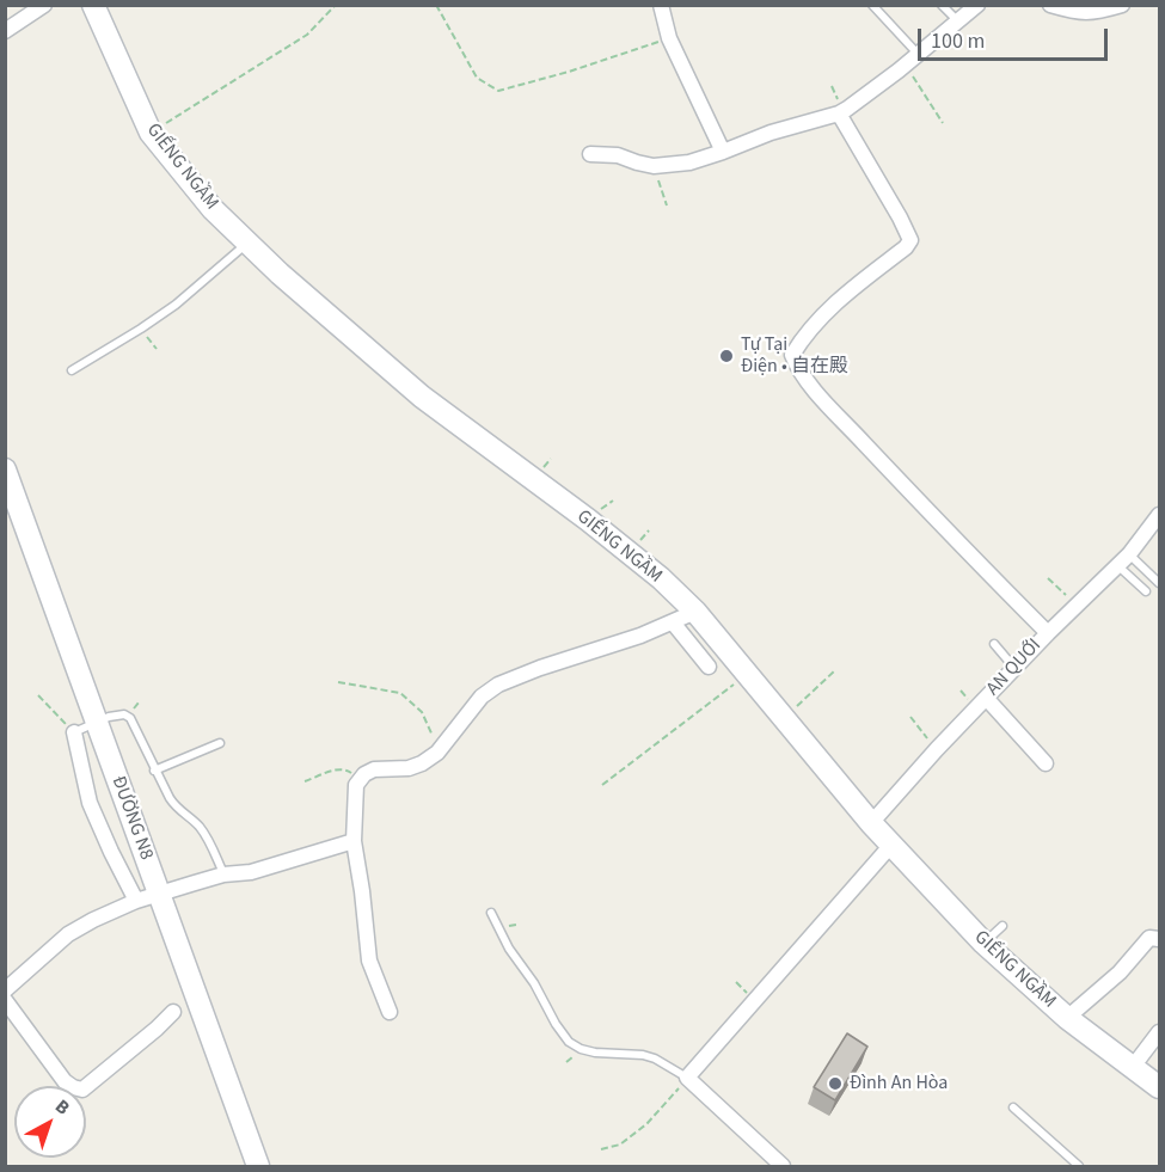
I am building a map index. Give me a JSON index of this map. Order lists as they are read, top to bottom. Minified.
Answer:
{"streets":{"street":["GIẾNG NGẦM","AN QUỚI","ĐƯỜNG N8"]},"crossings":[["GIẾNG NGẦM","AN QUỚI"]],"places":["Tự Tại Điện • 自在殿","Đình An Hòa"],"scale_bar":"100 m","north":"top right"}
